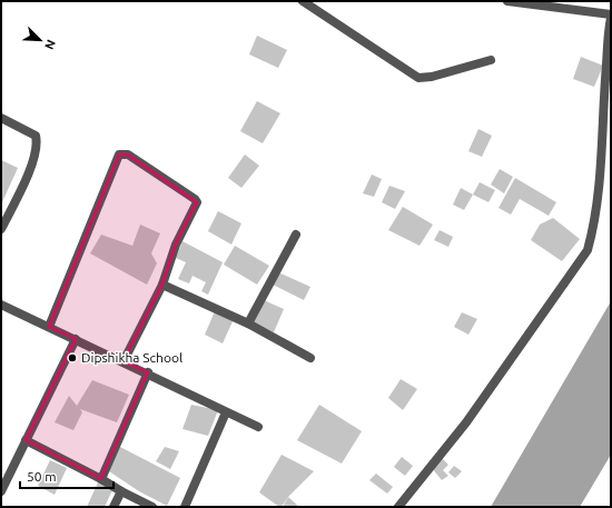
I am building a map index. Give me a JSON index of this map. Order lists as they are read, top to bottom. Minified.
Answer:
{"places":["Dipshikha School"],"scale_bar":"50 m","north":"bottom right"}
